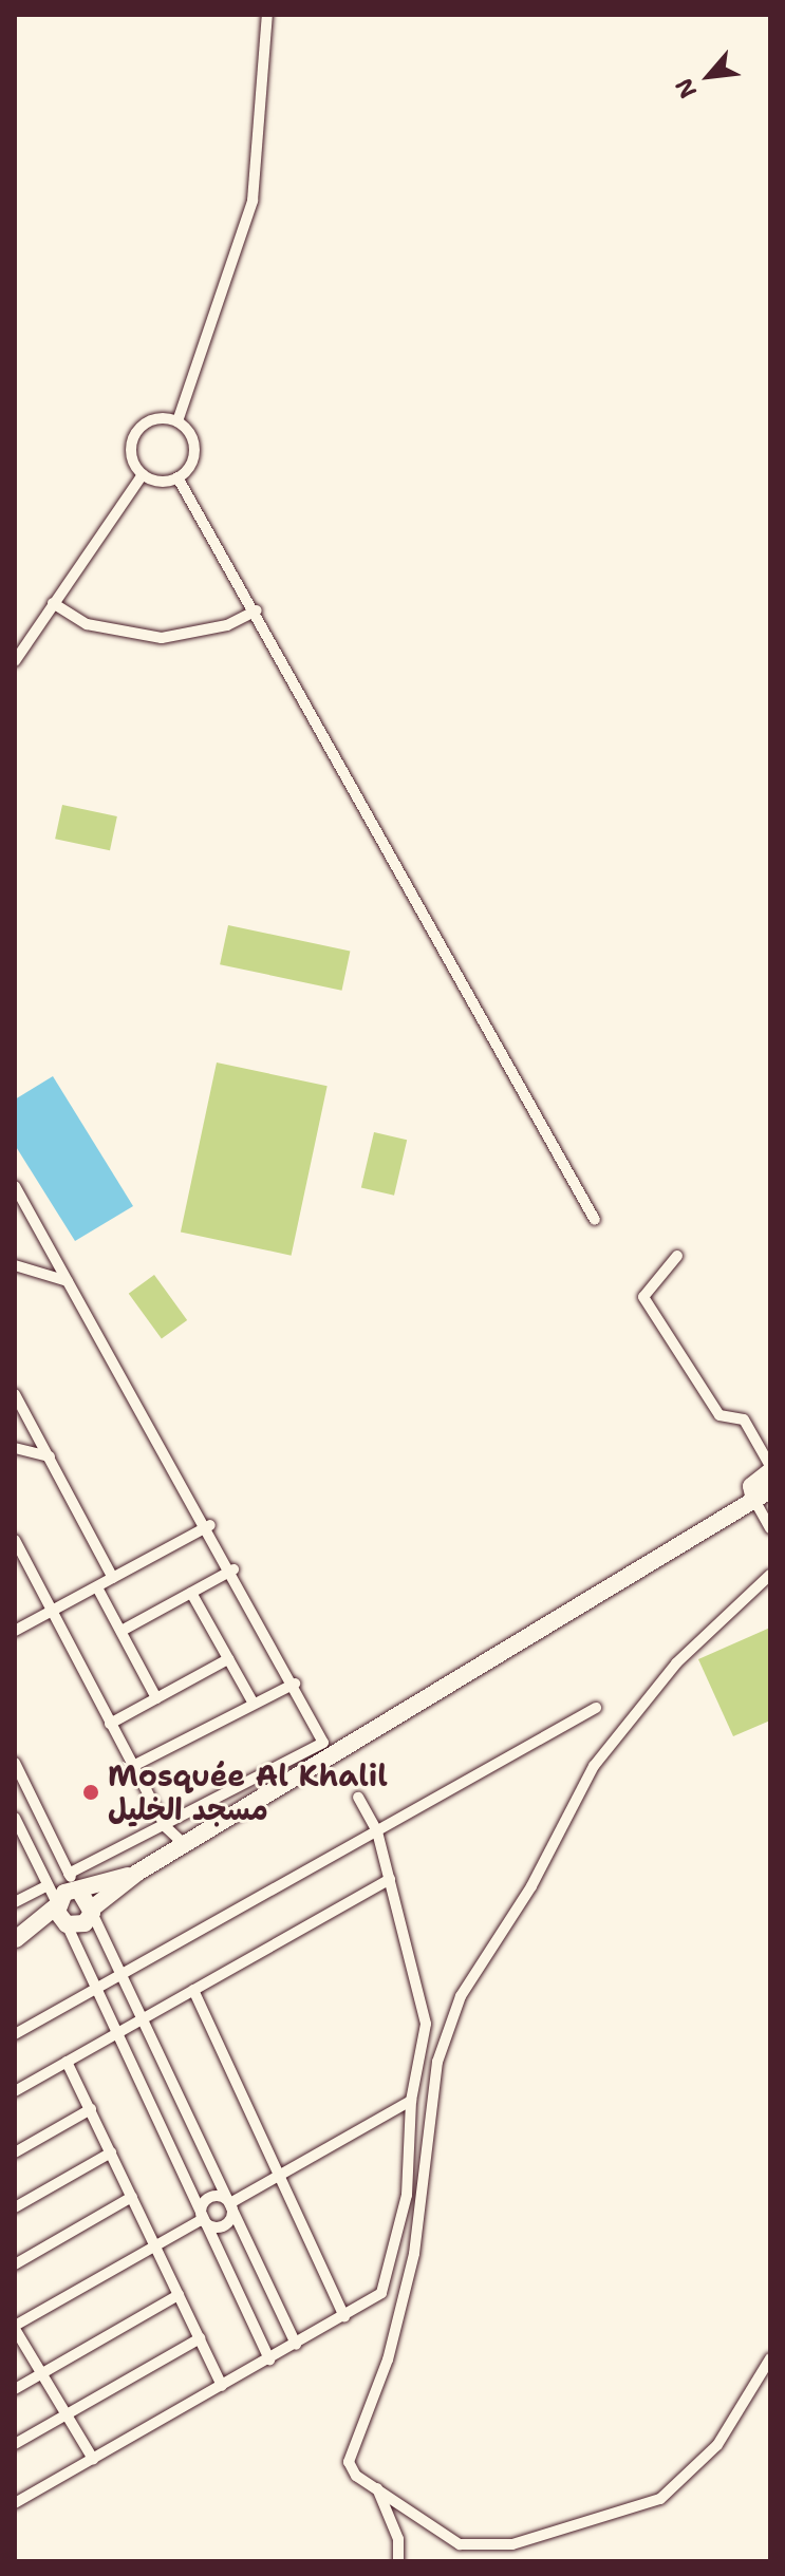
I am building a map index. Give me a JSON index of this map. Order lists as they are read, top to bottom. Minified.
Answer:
{"places":["Mosquée Al Khalil مسجد الخليل"],"north":"bottom left"}
